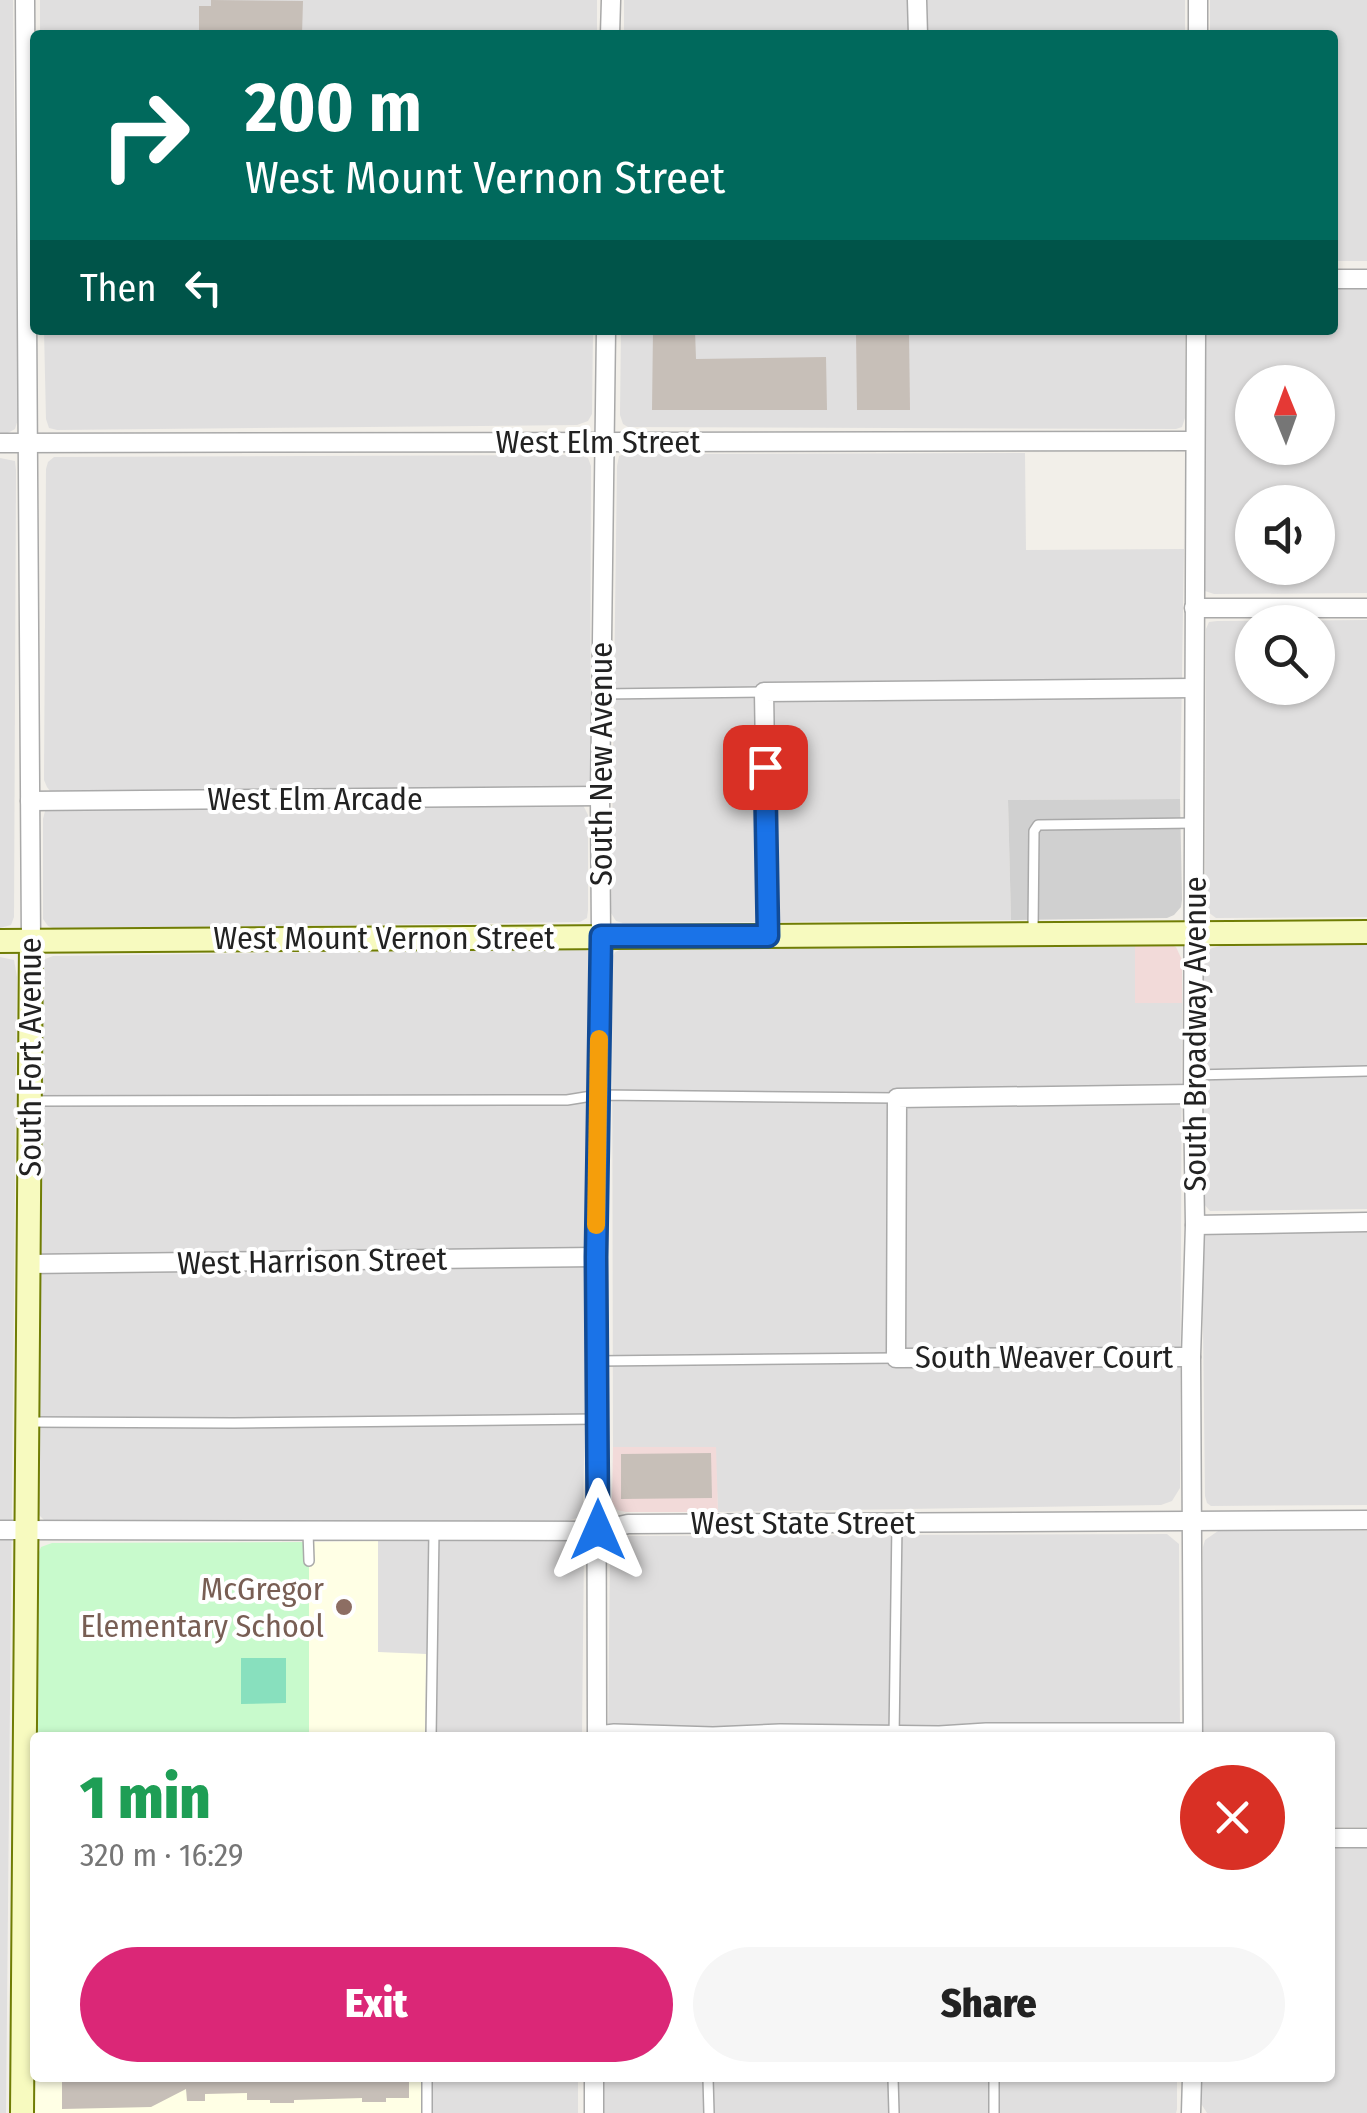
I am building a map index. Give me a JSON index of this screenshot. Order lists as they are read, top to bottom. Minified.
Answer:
{"streets":{"street":["West Elm Street","South New Avenue","West Elm Arcade","West Mount Vernon Street","South Broadway Avenue","South Fort Avenue","West Harrison Street","South Weaver Court","West State Street"]},"crossings":[["West Elm Street","South New Avenue"],["West Elm Street","South Broadway Avenue"],["West Elm Street","South Fort Avenue"],["South New Avenue","West Elm Arcade"],["South New Avenue","West Mount Vernon Street"],["South New Avenue","West Harrison Street"],["South New Avenue","West State Street"],["West Elm Arcade","South Fort Avenue"],["West Mount Vernon Street","South Broadway Avenue"],["West Mount Vernon Street","South Fort Avenue"],["South Broadway Avenue","South Weaver Court"],["South Broadway Avenue","West State Street"],["South Fort Avenue","West Harrison Street"],["South Fort Avenue","West State Street"]],"places":["McGregor Elementary School"],"north":"top","page":{"turn":["200 m","West Mount Vernon Street"],"then":"Then","heading":["1 min","320 m · 16:29"],"buttons":["Exit","Share"]}}
